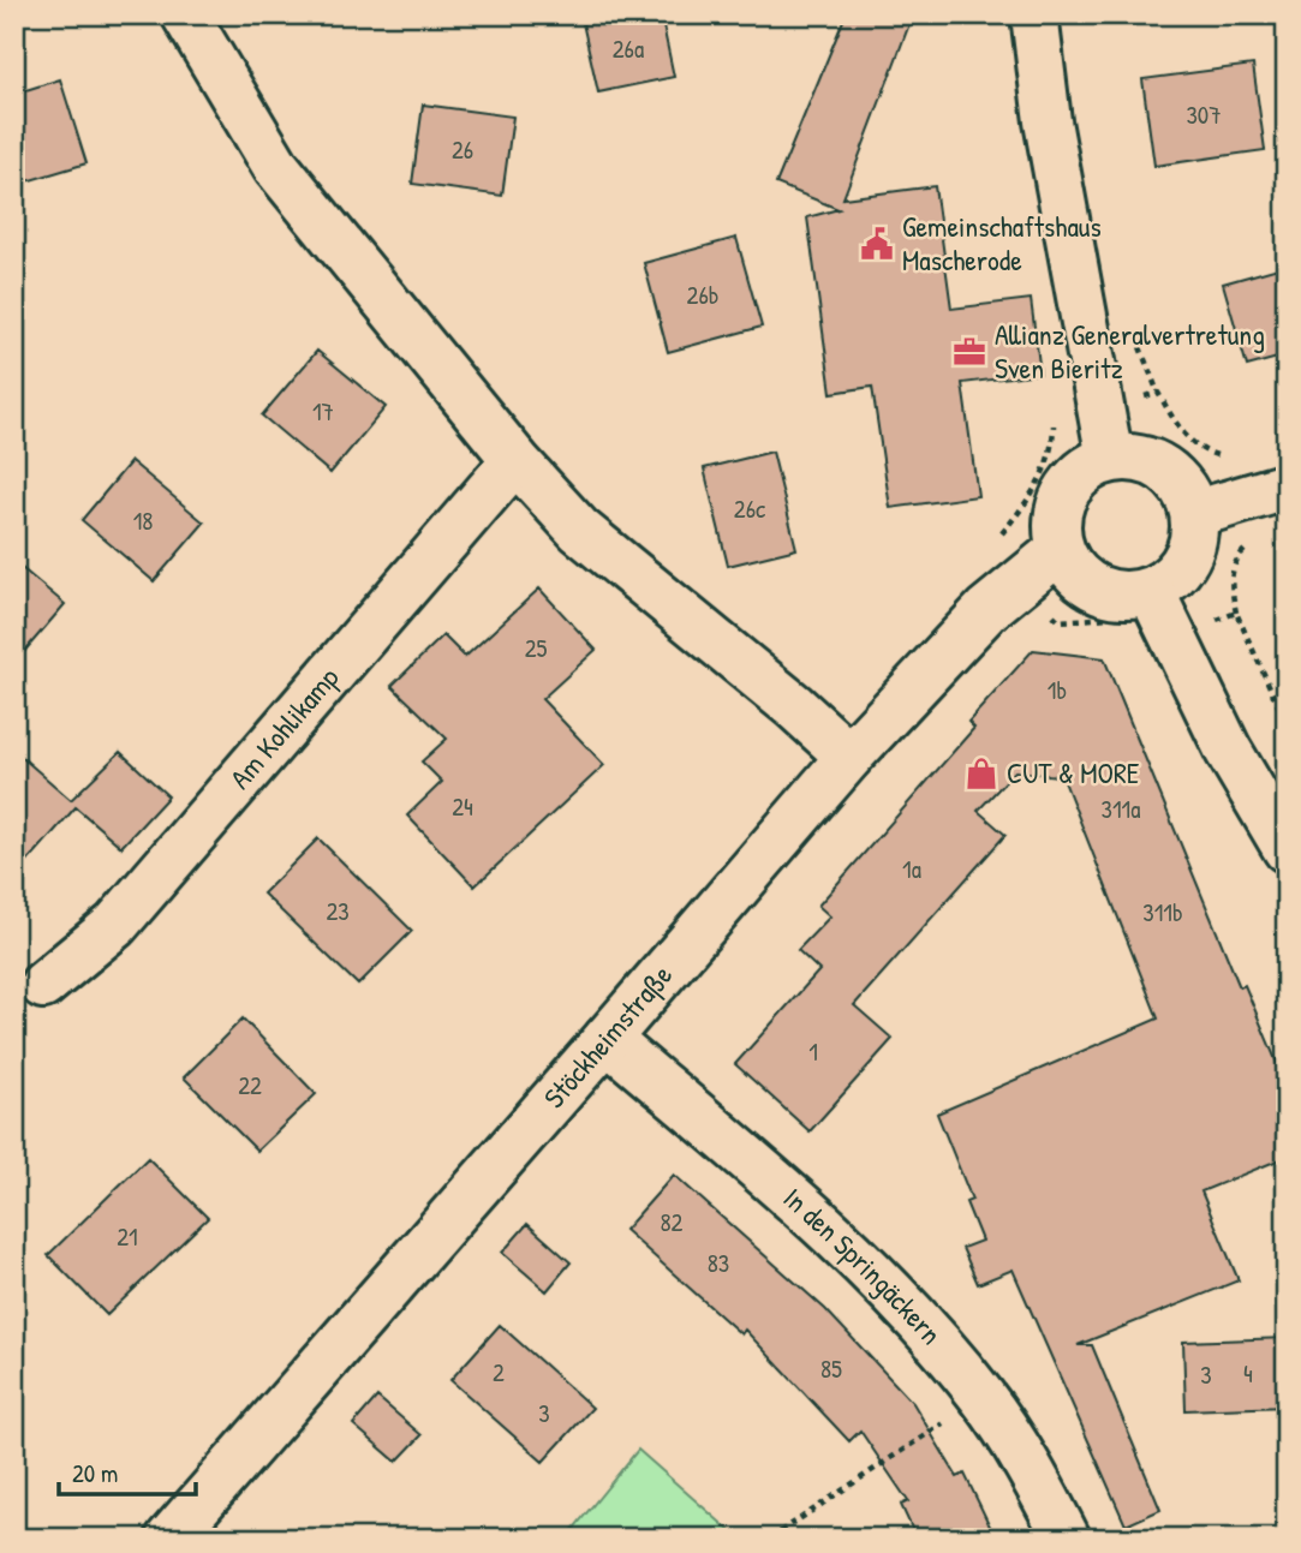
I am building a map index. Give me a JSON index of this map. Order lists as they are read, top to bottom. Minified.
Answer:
{"streets":{"main road":["Am Kohlikamp","Stöckheimstraße","In den Springäckern"]},"crossings":[["Stöckheimstraße","In den Springäckern"]],"places":{"public building":["Gemeinschaftshaus Mascherode"],"office":["Allianz Generalvertretung Sven Bieritz"],"shop":["CUT & MORE"]},"house_numbers":["26a","307","26","26b","17","26c","18","25","1b","24","311a","1a","23","311b","1","22","82","21","83","85","2","4","3","3"],"scale_bar":"20 m"}
